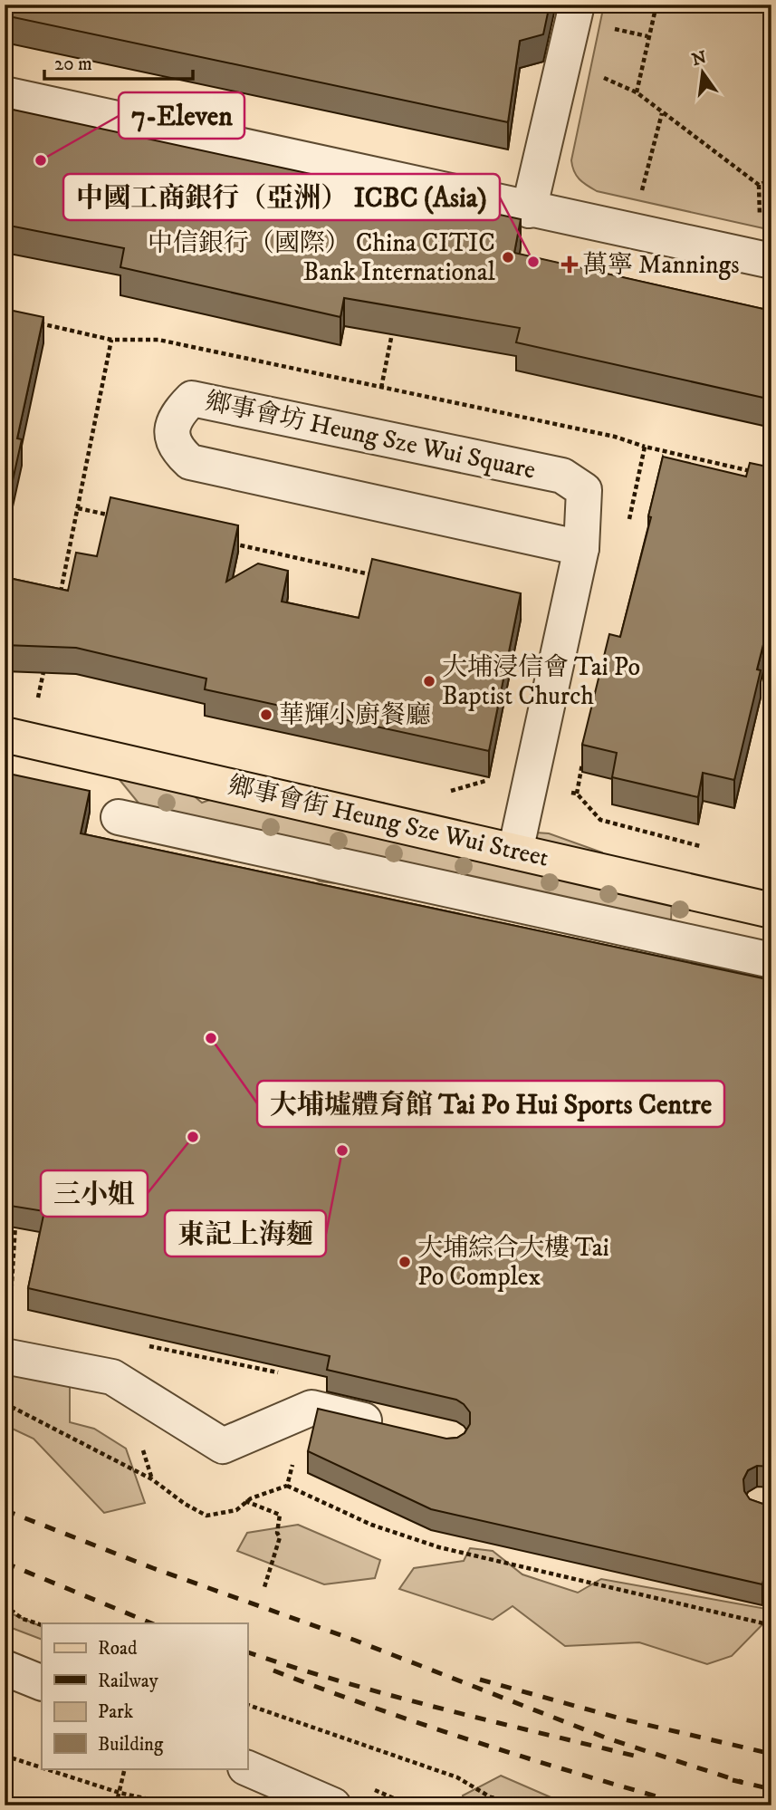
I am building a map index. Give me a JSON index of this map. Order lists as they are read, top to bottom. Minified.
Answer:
{"streets":{"main road":["鄉事會街 Heung Sze Wui Street"],"street":["鄉事會坊 Heung Sze Wui Square"]},"crossings":[["鄉事會坊 Heung Sze Wui Square","鄉事會街 Heung Sze Wui Street"]],"places":{"other":["7-Eleven","中信銀行（國際） China CITIC Bank International","中國工商銀行（亞洲） ICBC (Asia)","大埔浸信會 Tai Po Baptist Church","華輝小廚餐廳","大埔墟體育館 Tai Po Hui Sports Centre","三小姐","東記上海麵","大埔綜合大樓 Tai Po Complex"],"health":["萬寧 Mannings"]},"legend":["Road","Railway","Park","Building"],"scale_bar":"20 m","north":"top"}
